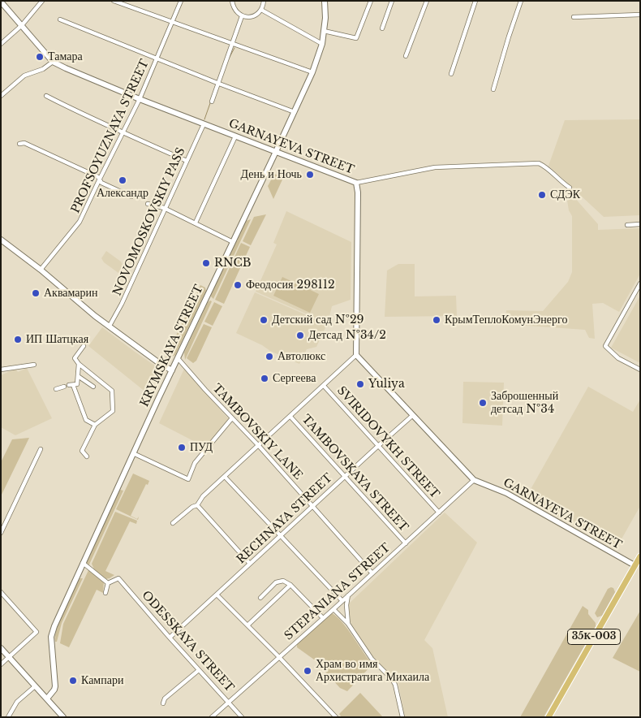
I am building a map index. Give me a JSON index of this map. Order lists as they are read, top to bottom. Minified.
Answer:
{"streets":{"main road":["35К-003"],"street":["PROFSOYUZNAYA STREET","GARNAYEVA STREET","NOVOMOSKOVSKIY PASS","KRYMSKAYA STREET","TAMBOVSKIY LANE","SVIRIDOVYKH STREET","TAMBOVSKAYA STREET","RECHNAYA STREET","STEPANIANA STREET","ODESSKAYA STREET"]},"crossings":[["PROFSOYUZNAYA STREET","GARNAYEVA STREET"],["GARNAYEVA STREET","NOVOMOSKOVSKIY PASS"],["GARNAYEVA STREET","KRYMSKAYA STREET"],["GARNAYEVA STREET","RECHNAYA STREET"],["GARNAYEVA STREET","STEPANIANA STREET"],["GARNAYEVA STREET","35К-003"],["KRYMSKAYA STREET","TAMBOVSKIY LANE"],["TAMBOVSKIY LANE","RECHNAYA STREET"],["TAMBOVSKIY LANE","STEPANIANA STREET"],["SVIRIDOVYKH STREET","RECHNAYA STREET"],["SVIRIDOVYKH STREET","STEPANIANA STREET"],["TAMBOVSKAYA STREET","RECHNAYA STREET"],["TAMBOVSKAYA STREET","STEPANIANA STREET"],["RECHNAYA STREET","ODESSKAYA STREET"],["STEPANIANA STREET","ODESSKAYA STREET"]],"places":["Тамара","День и Ночь","Александр","СДЭК","RNCB","Феодосия 298112","Аквамарин","Детский сад №29","КрымТеплоКомунЭнерго","Детсад №34/2","ИП Шатцкая","Автолюкс","Сергеева","Yuliya","Заброшенный детсад №34","ПУД","Храм во имя Архистратига Михаила","Кампари"]}
